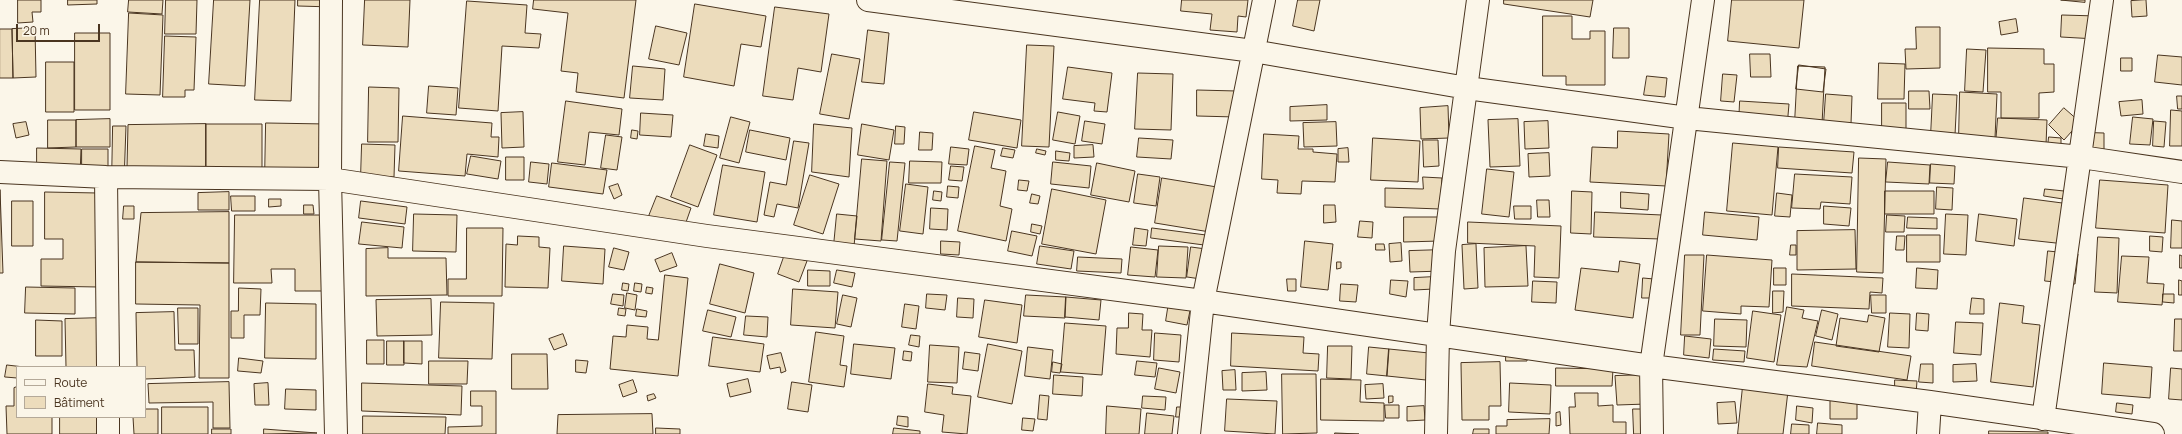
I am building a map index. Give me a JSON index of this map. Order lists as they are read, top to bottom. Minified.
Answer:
{"legend":["Route","Bâtiment"],"scale_bar":"20 m"}
